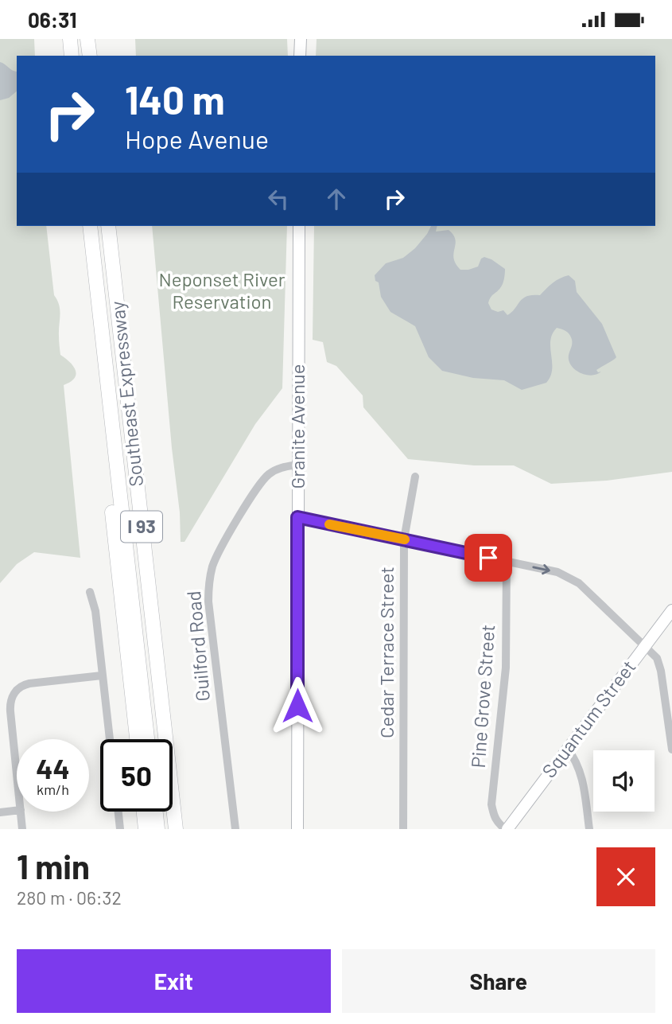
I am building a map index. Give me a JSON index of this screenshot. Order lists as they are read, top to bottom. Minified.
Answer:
{"streets":{"highway":["Southeast Expressway","I 93"],"main road":["Granite Avenue","Squantum Street"],"street":["Guilford Road","Cedar Terrace Street","Pine Grove Street"]},"crossings":[["Granite Avenue","Guilford Road"],["Pine Grove Street","Squantum Street"]],"parks":["Neponset River Reservation"],"page":{"status":"06:31","turn":["140 m","Hope Avenue"],"speed":"44 km/h","limit":"50","heading":["1 min","280 m · 06:32"],"buttons":["Exit","Share"]}}
